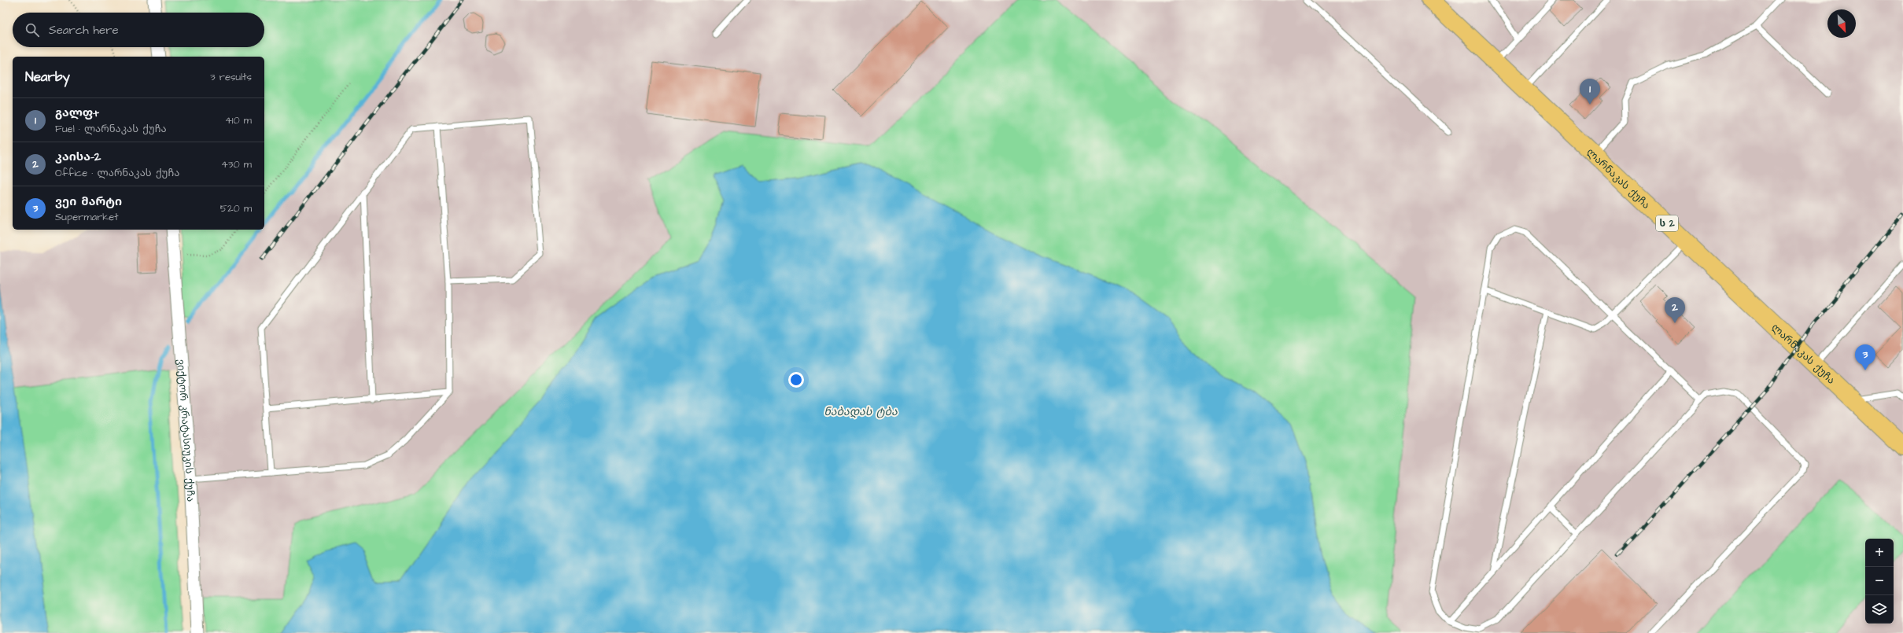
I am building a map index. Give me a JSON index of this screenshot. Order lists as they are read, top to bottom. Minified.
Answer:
{"streets":{"highway":["ლარნაკას ქუჩა","ს 2"],"street":["ვიქტორ კრატასიუკის ქუჩა"]},"water":["ნაბადას ტბა"],"north":"bottom right","page":{"search":"Search here","heading":["Nearby","3 results"],"pins":["1","2","3"],"list":[{"mark":"1","name":"გალფ+","note":"Fuel · ლარნაკას ქუჩა","value":"410 m"},{"mark":"2","name":"კაისა-2","note":"Office · ლარნაკას ქუჩა","value":"430 m"},{"mark":"3","name":"ვეი მარტი","note":"Supermarket","value":"520 m"}],"map_buttons":["+","−"]}}
